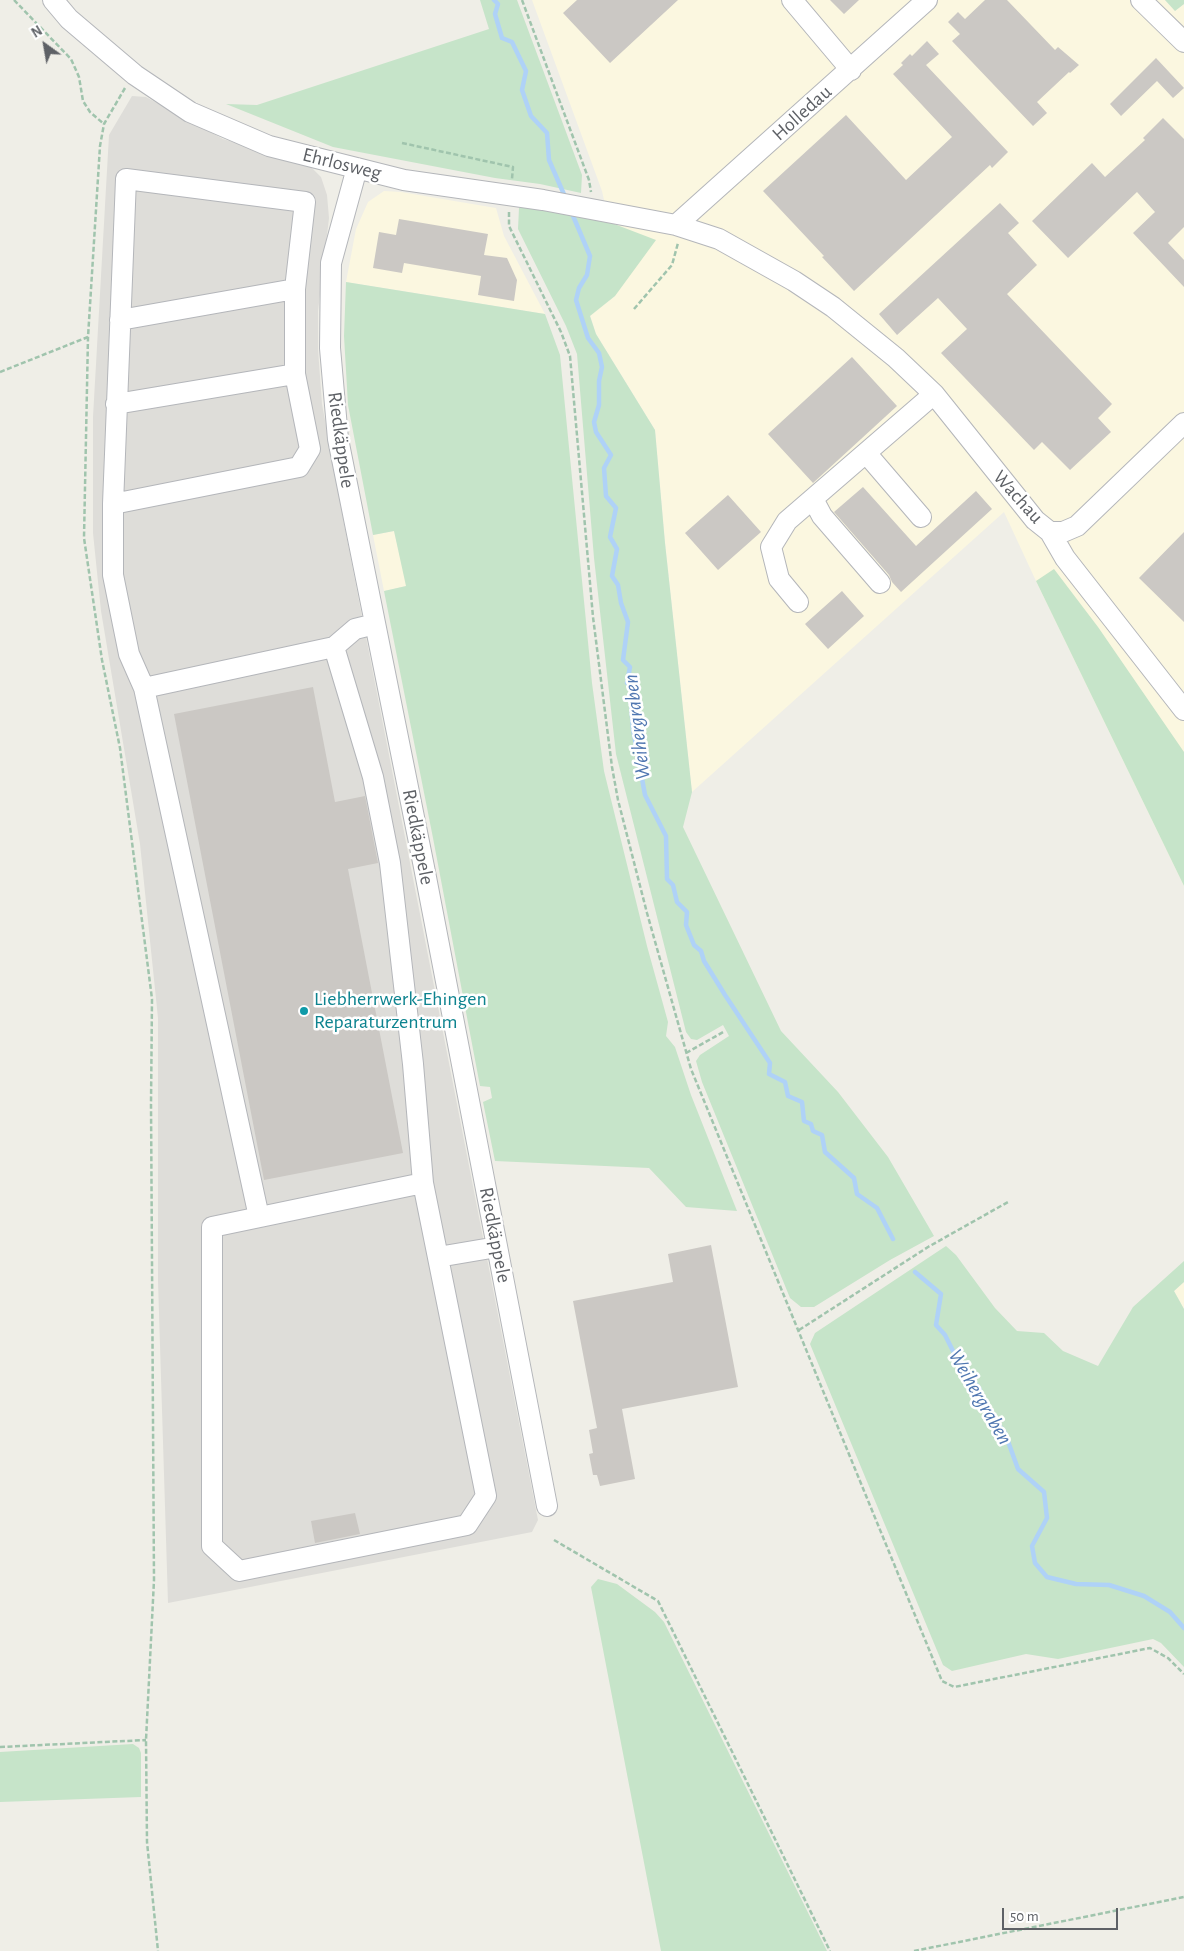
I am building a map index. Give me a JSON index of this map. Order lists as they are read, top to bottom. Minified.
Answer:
{"streets":{"street":["Holledau","Ehrlosweg","Riedkäppele","Wachau"]},"crossings":[["Holledau","Ehrlosweg"],["Holledau","Wachau"],["Ehrlosweg","Riedkäppele"],["Ehrlosweg","Wachau"]],"water":["Weihergraben"],"places":["Liebherrwerk-Ehingen Reparaturzentrum"],"scale_bar":"50 m","north":"top left"}
